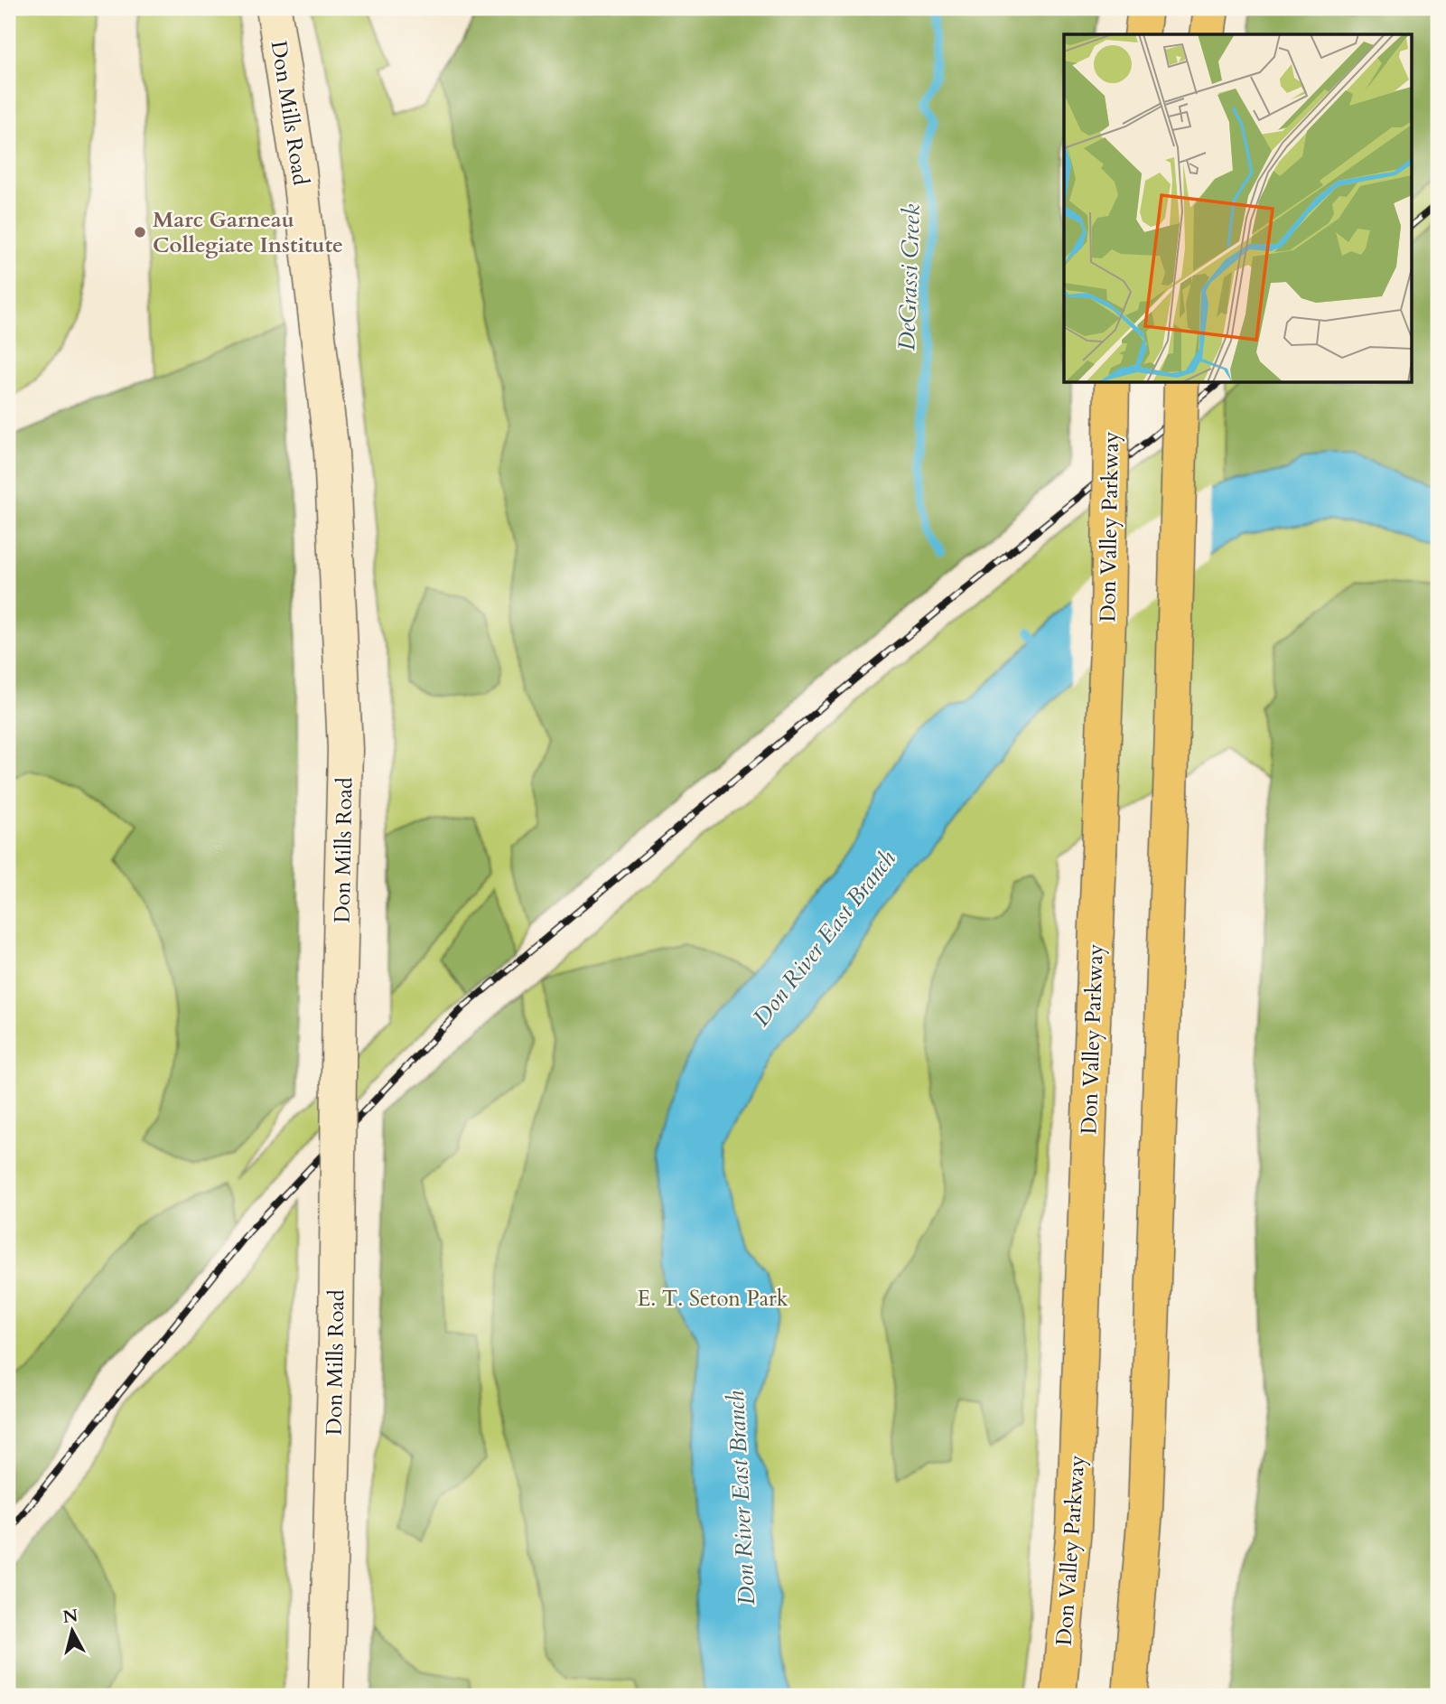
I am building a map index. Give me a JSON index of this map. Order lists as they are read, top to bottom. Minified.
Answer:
{"streets":{"highway":["Don Valley Parkway"],"main road":["Don Mills Road"]},"water":["DeGrassi Creek","Don River East Branch"],"parks":["E. T. Seton Park"],"places":["Marc Garneau Collegiate Institute"],"north":"top"}
